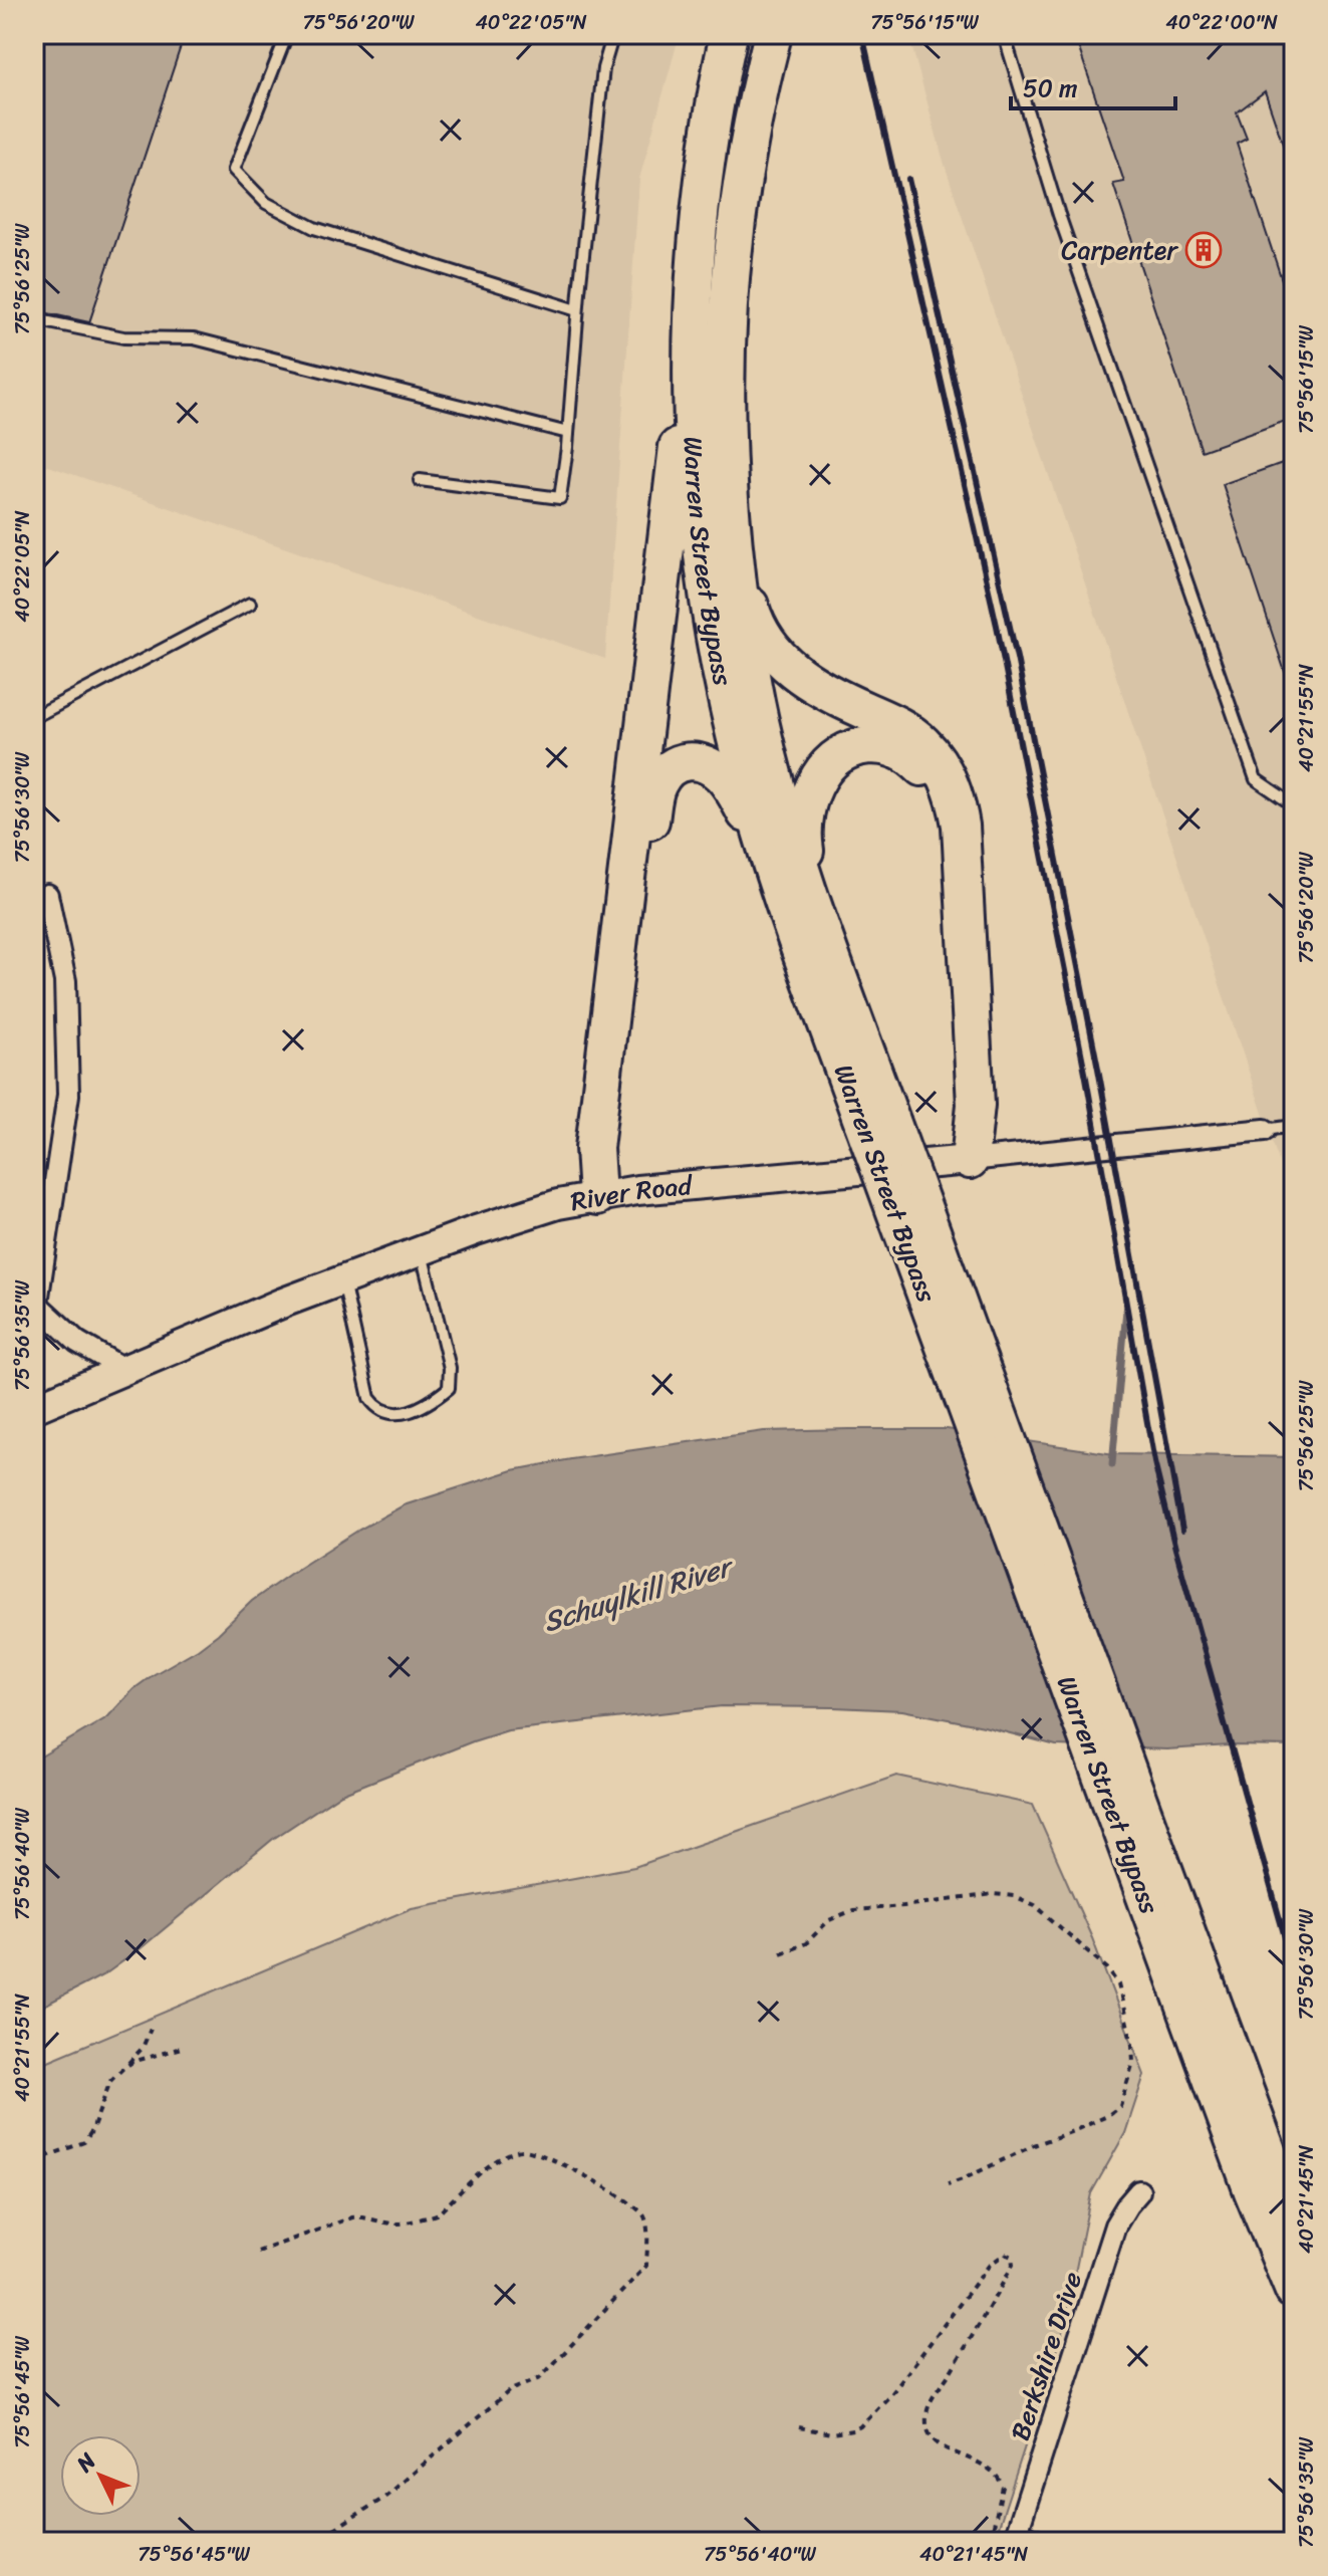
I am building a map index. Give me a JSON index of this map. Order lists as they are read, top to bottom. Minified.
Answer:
{"streets":{"highway":["Warren Street Bypass"],"street":["River Road","Berkshire Drive"]},"water":["Schuylkill River"],"places":{"building":["Carpenter"]},"scale_bar":"50 m","north":"top left","coordinates":["75°56'20\"W","40°22'05\"N","75°56'15\"W","40°22'00\"N","75°56'25\"W","40°21'55\"N","75°56'30\"W","75°56'35\"W","75°56'40\"W","40°21'45\"N","75°56'45\"W"]}
